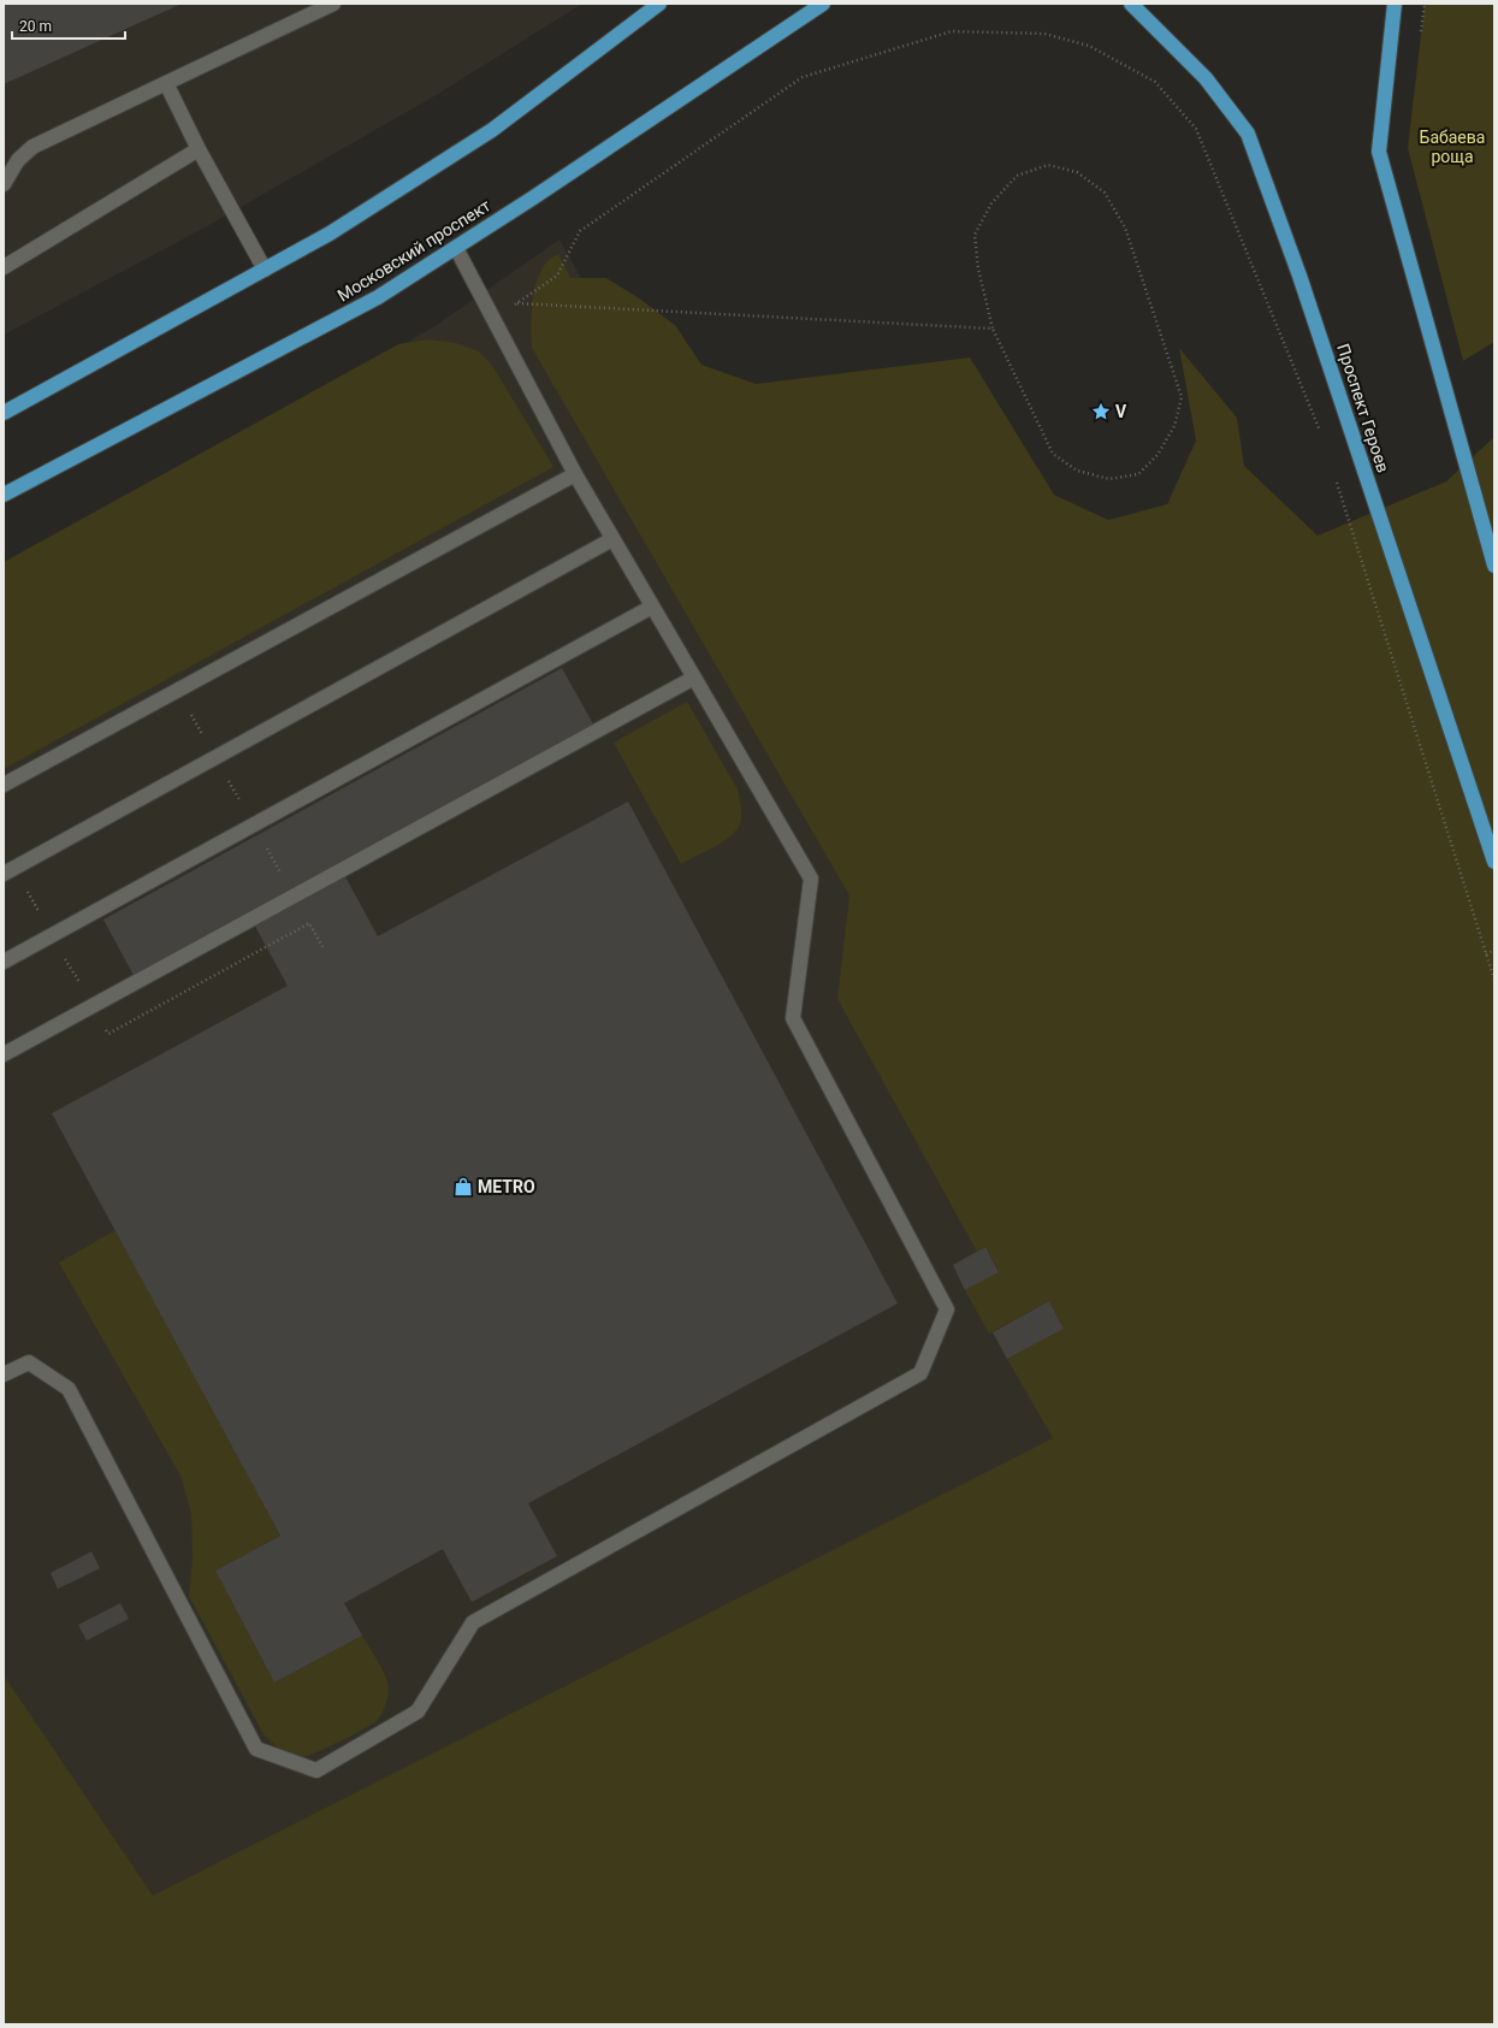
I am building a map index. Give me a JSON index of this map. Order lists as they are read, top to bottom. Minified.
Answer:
{"streets":{"main road":["Московский проспект","Проспект Героев"]},"parks":["Бабаева роща"],"places":{"place":["V"],"shop":["METRO"]},"scale_bar":"20 m"}
